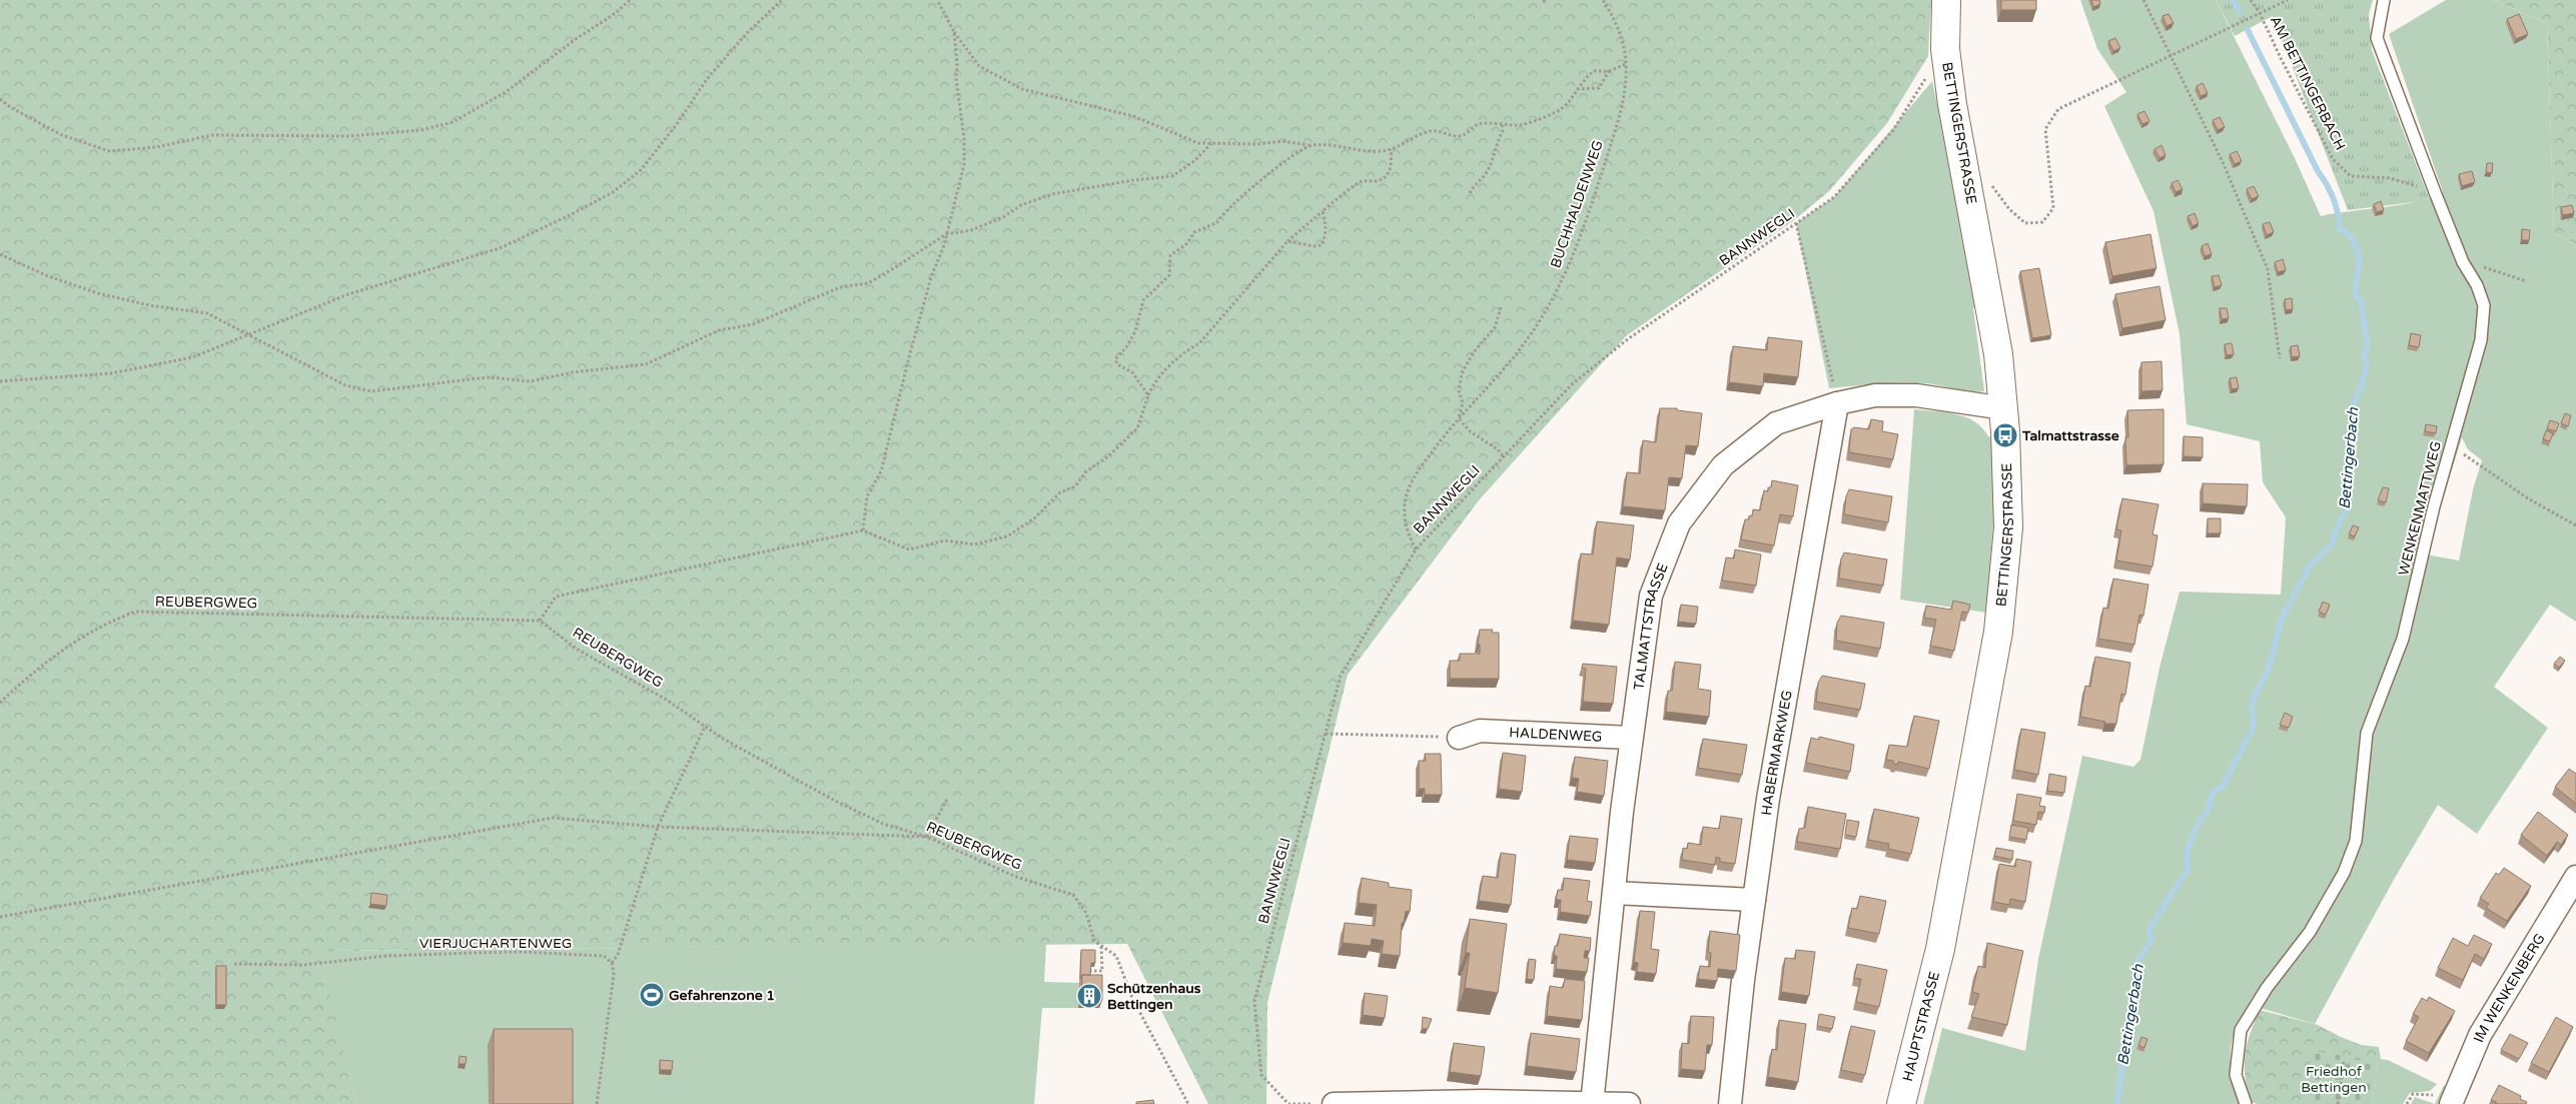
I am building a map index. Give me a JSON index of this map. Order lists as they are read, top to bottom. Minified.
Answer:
{"streets":{"street":["BETTINGERSTRASSE","TALMATTSTRASSE","HALDENWEG","HABERMARKWEG","IM WENKENBERG","HAUPTSTRASSE"],"lane":["WENKENMATTWEG"],"path":["AM BETTINGERBACH","BUCHHALDENWEG","BANNWEGLI","REUBERGWEG","VIERJUCHARTENWEG"]},"crossings":[["AM BETTINGERBACH","WENKENMATTWEG"],["BETTINGERSTRASSE","BANNWEGLI"],["BETTINGERSTRASSE","TALMATTSTRASSE"],["BETTINGERSTRASSE","HAUPTSTRASSE"],["BUCHHALDENWEG","BANNWEGLI"],["TALMATTSTRASSE","HALDENWEG"],["TALMATTSTRASSE","HABERMARKWEG"]],"water":["Bettingerbach"],"parks":["Friedhof Bettingen"],"places":{"bus stop":["Talmattstrasse"],"sports":["Gefahrenzone 1"],"building":["Schützenhaus Bettingen"]}}
